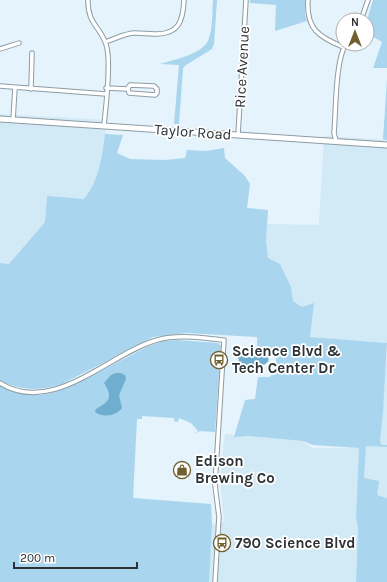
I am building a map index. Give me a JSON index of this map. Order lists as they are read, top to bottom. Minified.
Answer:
{"streets":{"main road":["Taylor Road"],"street":["Rice Avenue"]},"crossings":[["Rice Avenue","Taylor Road"]],"places":{"bus stop":["Science Blvd & Tech Center Dr","790 Science Blvd"],"shop":["Edison Brewing Co"]},"scale_bar":"200 m","north":"top"}
